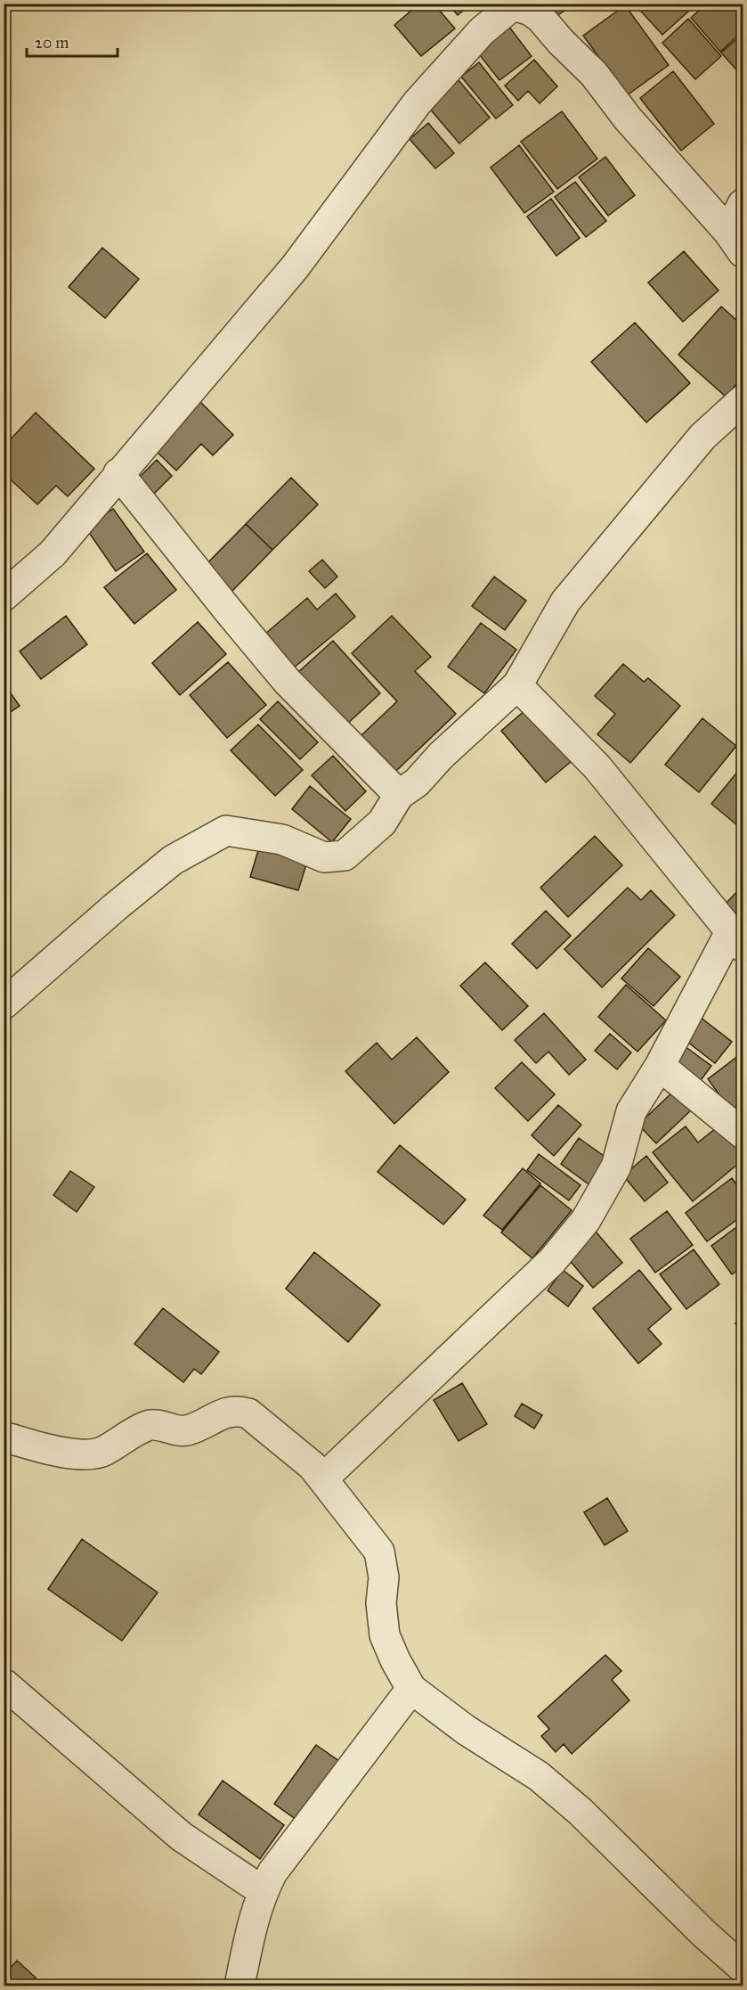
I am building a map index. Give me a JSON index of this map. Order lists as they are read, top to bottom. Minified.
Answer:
{"scale_bar":"20 m"}
